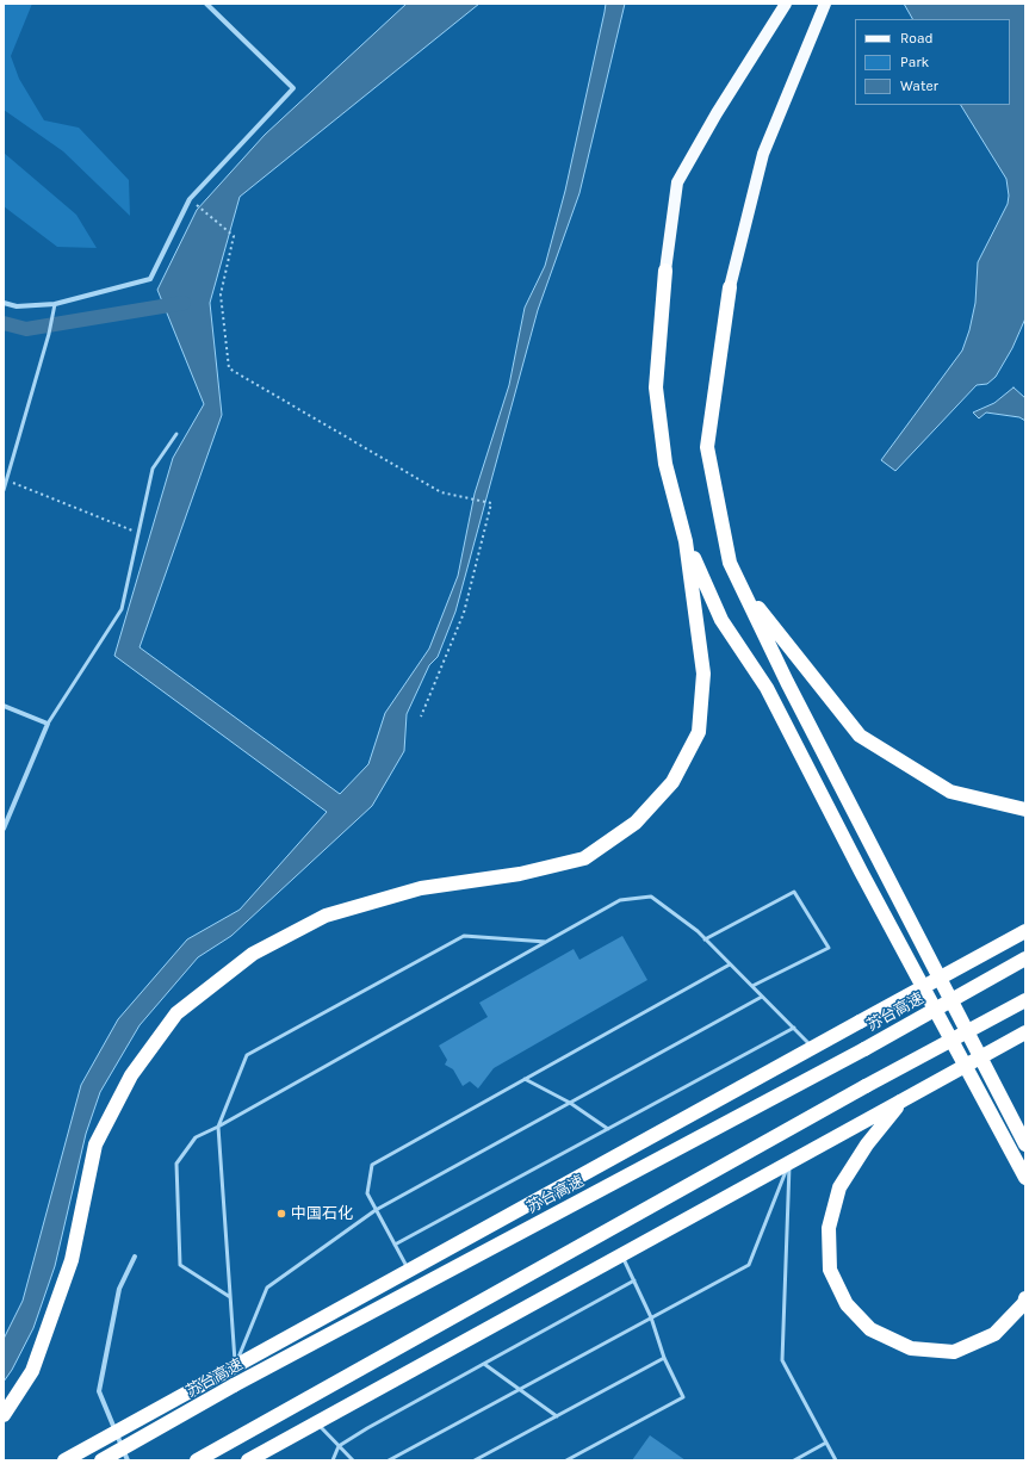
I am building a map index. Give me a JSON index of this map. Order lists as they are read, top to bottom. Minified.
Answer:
{"streets":{"highway":["苏台高速"]},"places":["中国石化"],"legend":["Road","Park","Water"]}
